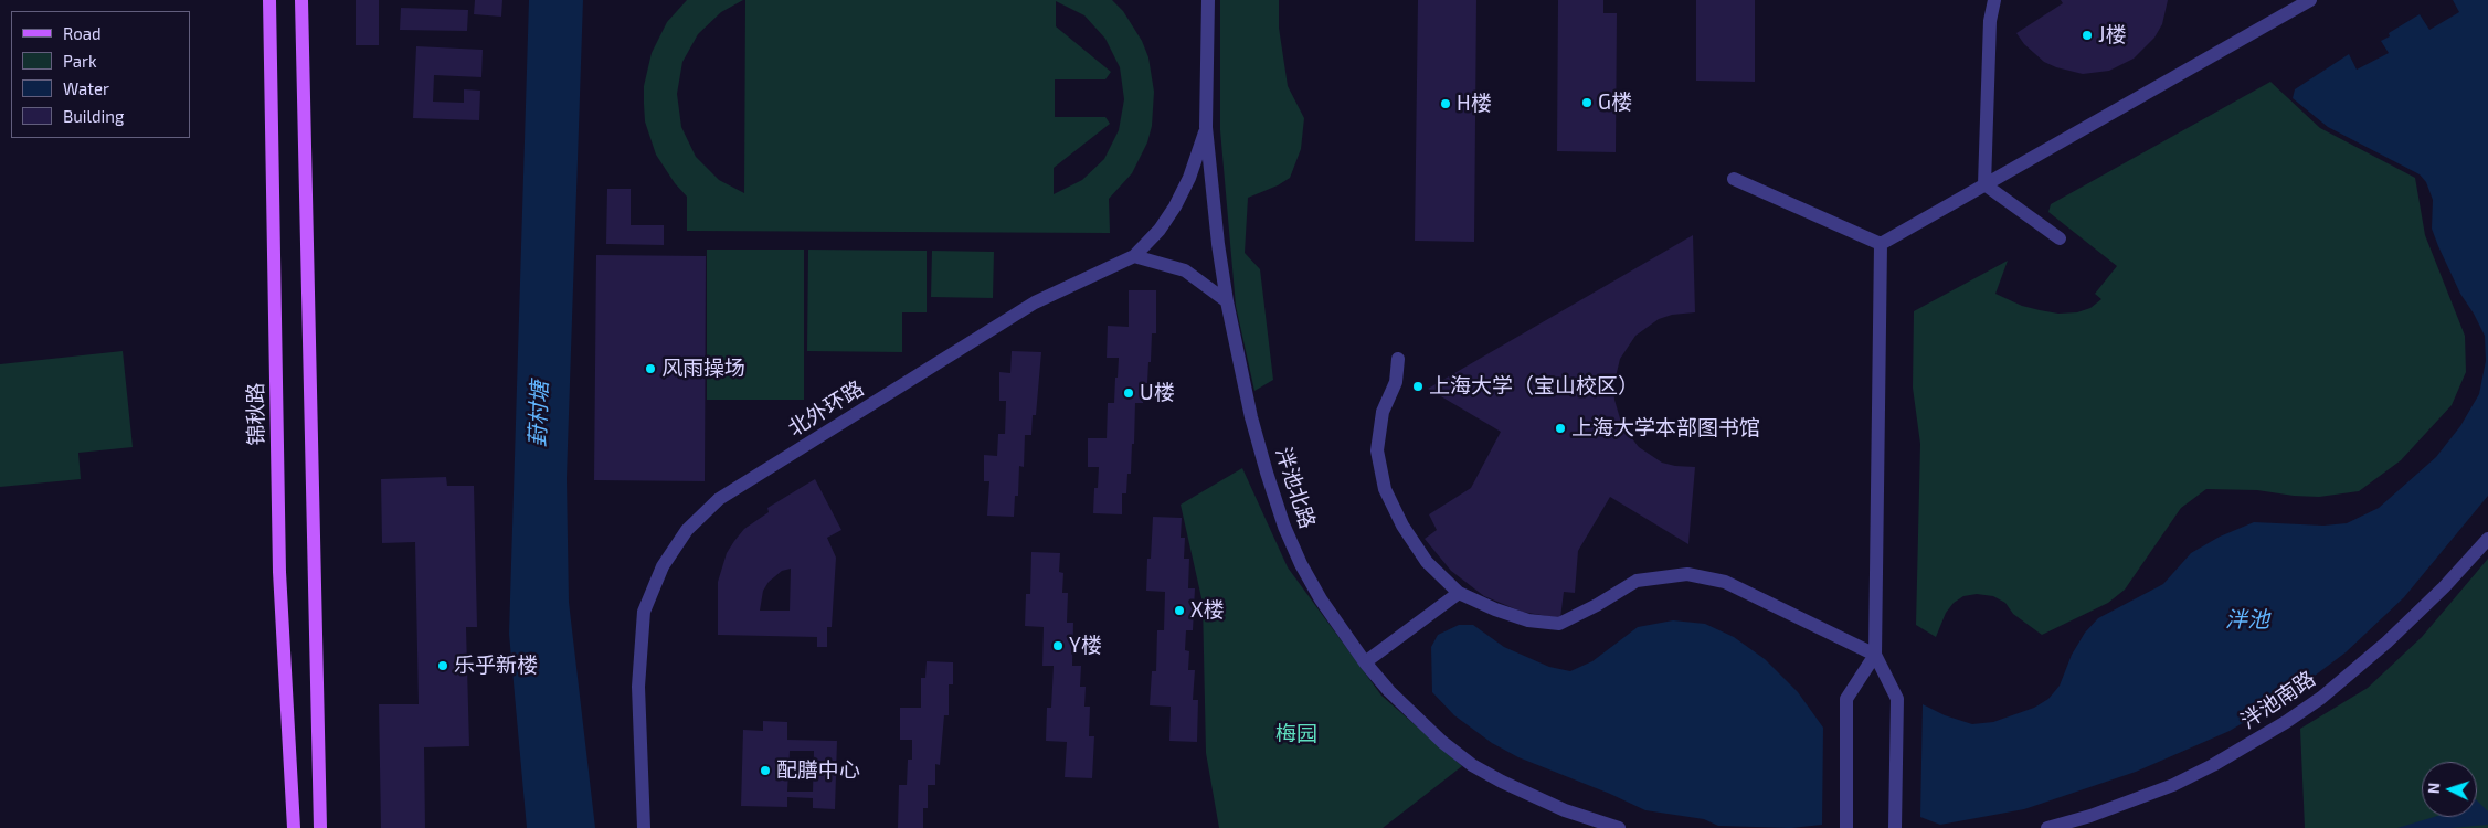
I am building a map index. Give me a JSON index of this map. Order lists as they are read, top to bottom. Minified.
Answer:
{"streets":{"main road":["锦秋路"],"street":["北外环路","泮池北路","泮池南路"]},"crossings":[["北外环路","泮池北路"]],"water":["葑村塘","泮池"],"parks":["梅园"],"places":["J楼","G楼","H楼","风雨操场","上海大学（宝山校区）","U楼","上海大学本部图书馆","X楼","Y楼","乐乎新楼","配膳中心"],"legend":["Road","Park","Water","Building"],"north":"left"}
